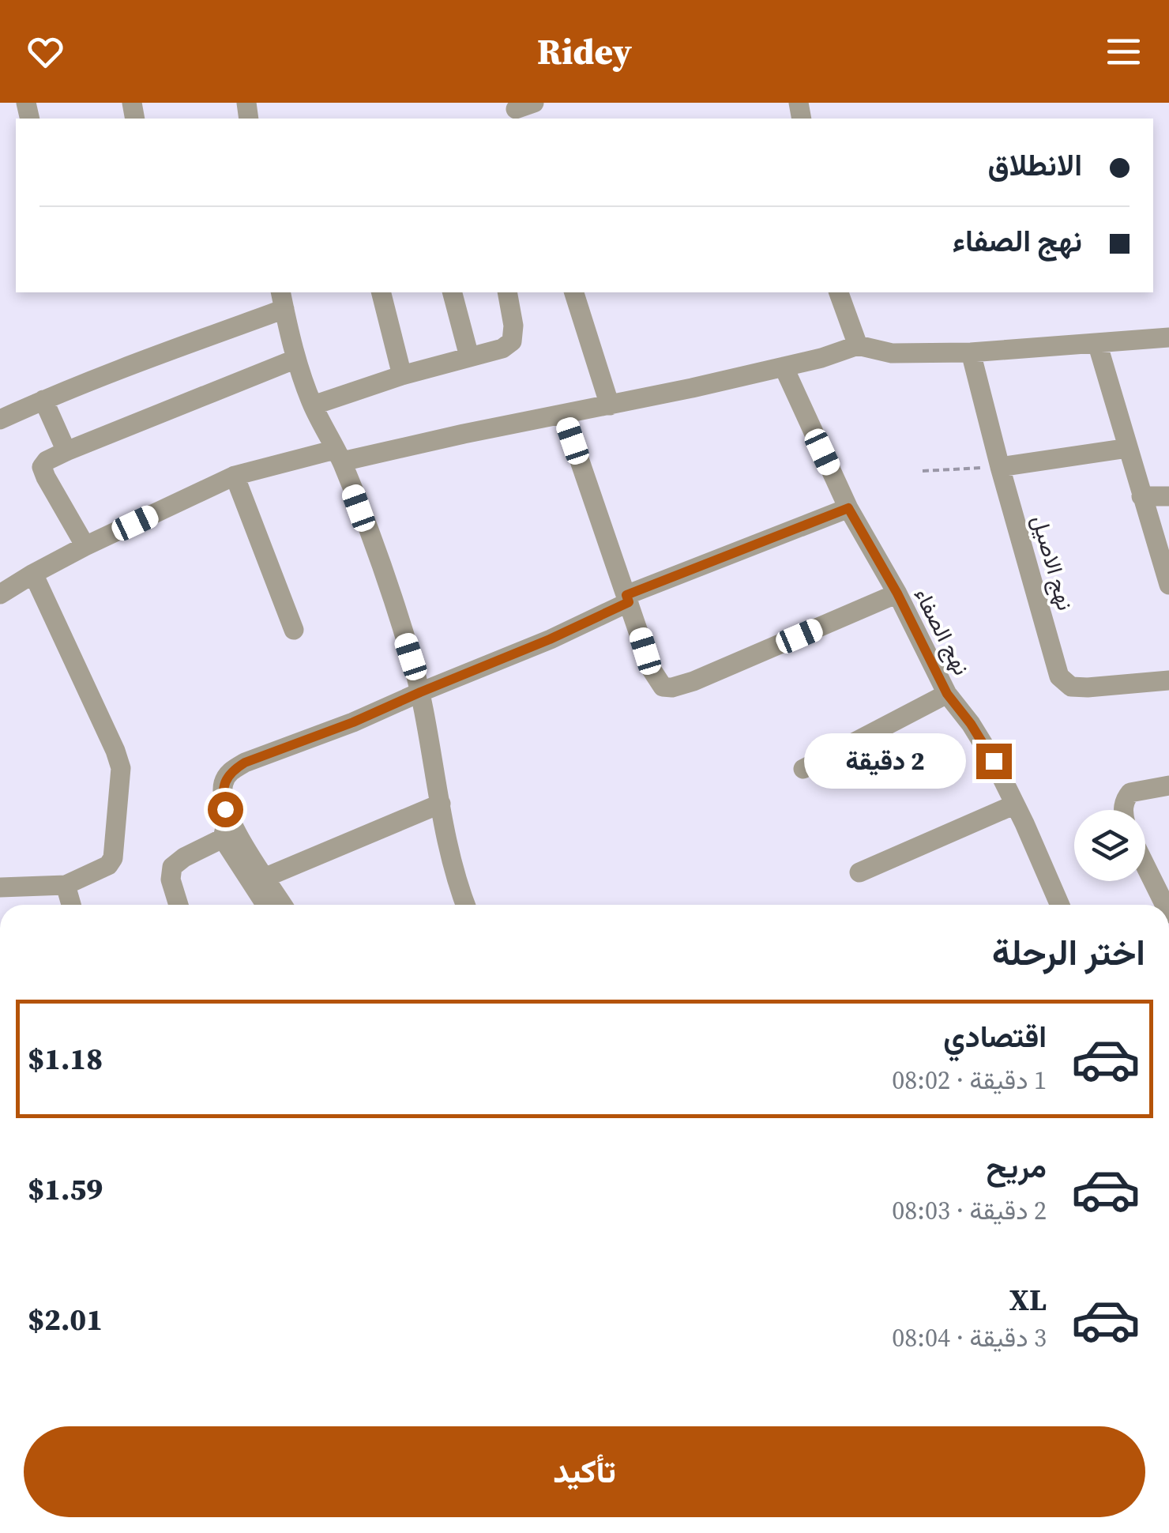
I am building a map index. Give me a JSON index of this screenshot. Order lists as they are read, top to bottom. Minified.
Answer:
{"streets":{"street":["نهج الاصيل","نهج الصفاء"]},"page":{"header":"Ridey","banner":["الانطلاق","نهج الصفاء"],"bubble":"2 دقيقة","heading":"اختر الرحلة","list":[{"name":"اقتصادي","note":"1 دقيقة · 08:02","value":"$1.18"},{"name":"مريح","note":"2 دقيقة · 08:03","value":"$1.59"},{"name":"XL","note":"3 دقيقة · 08:04","value":"$2.01"}],"buttons":"تأكيد"}}
